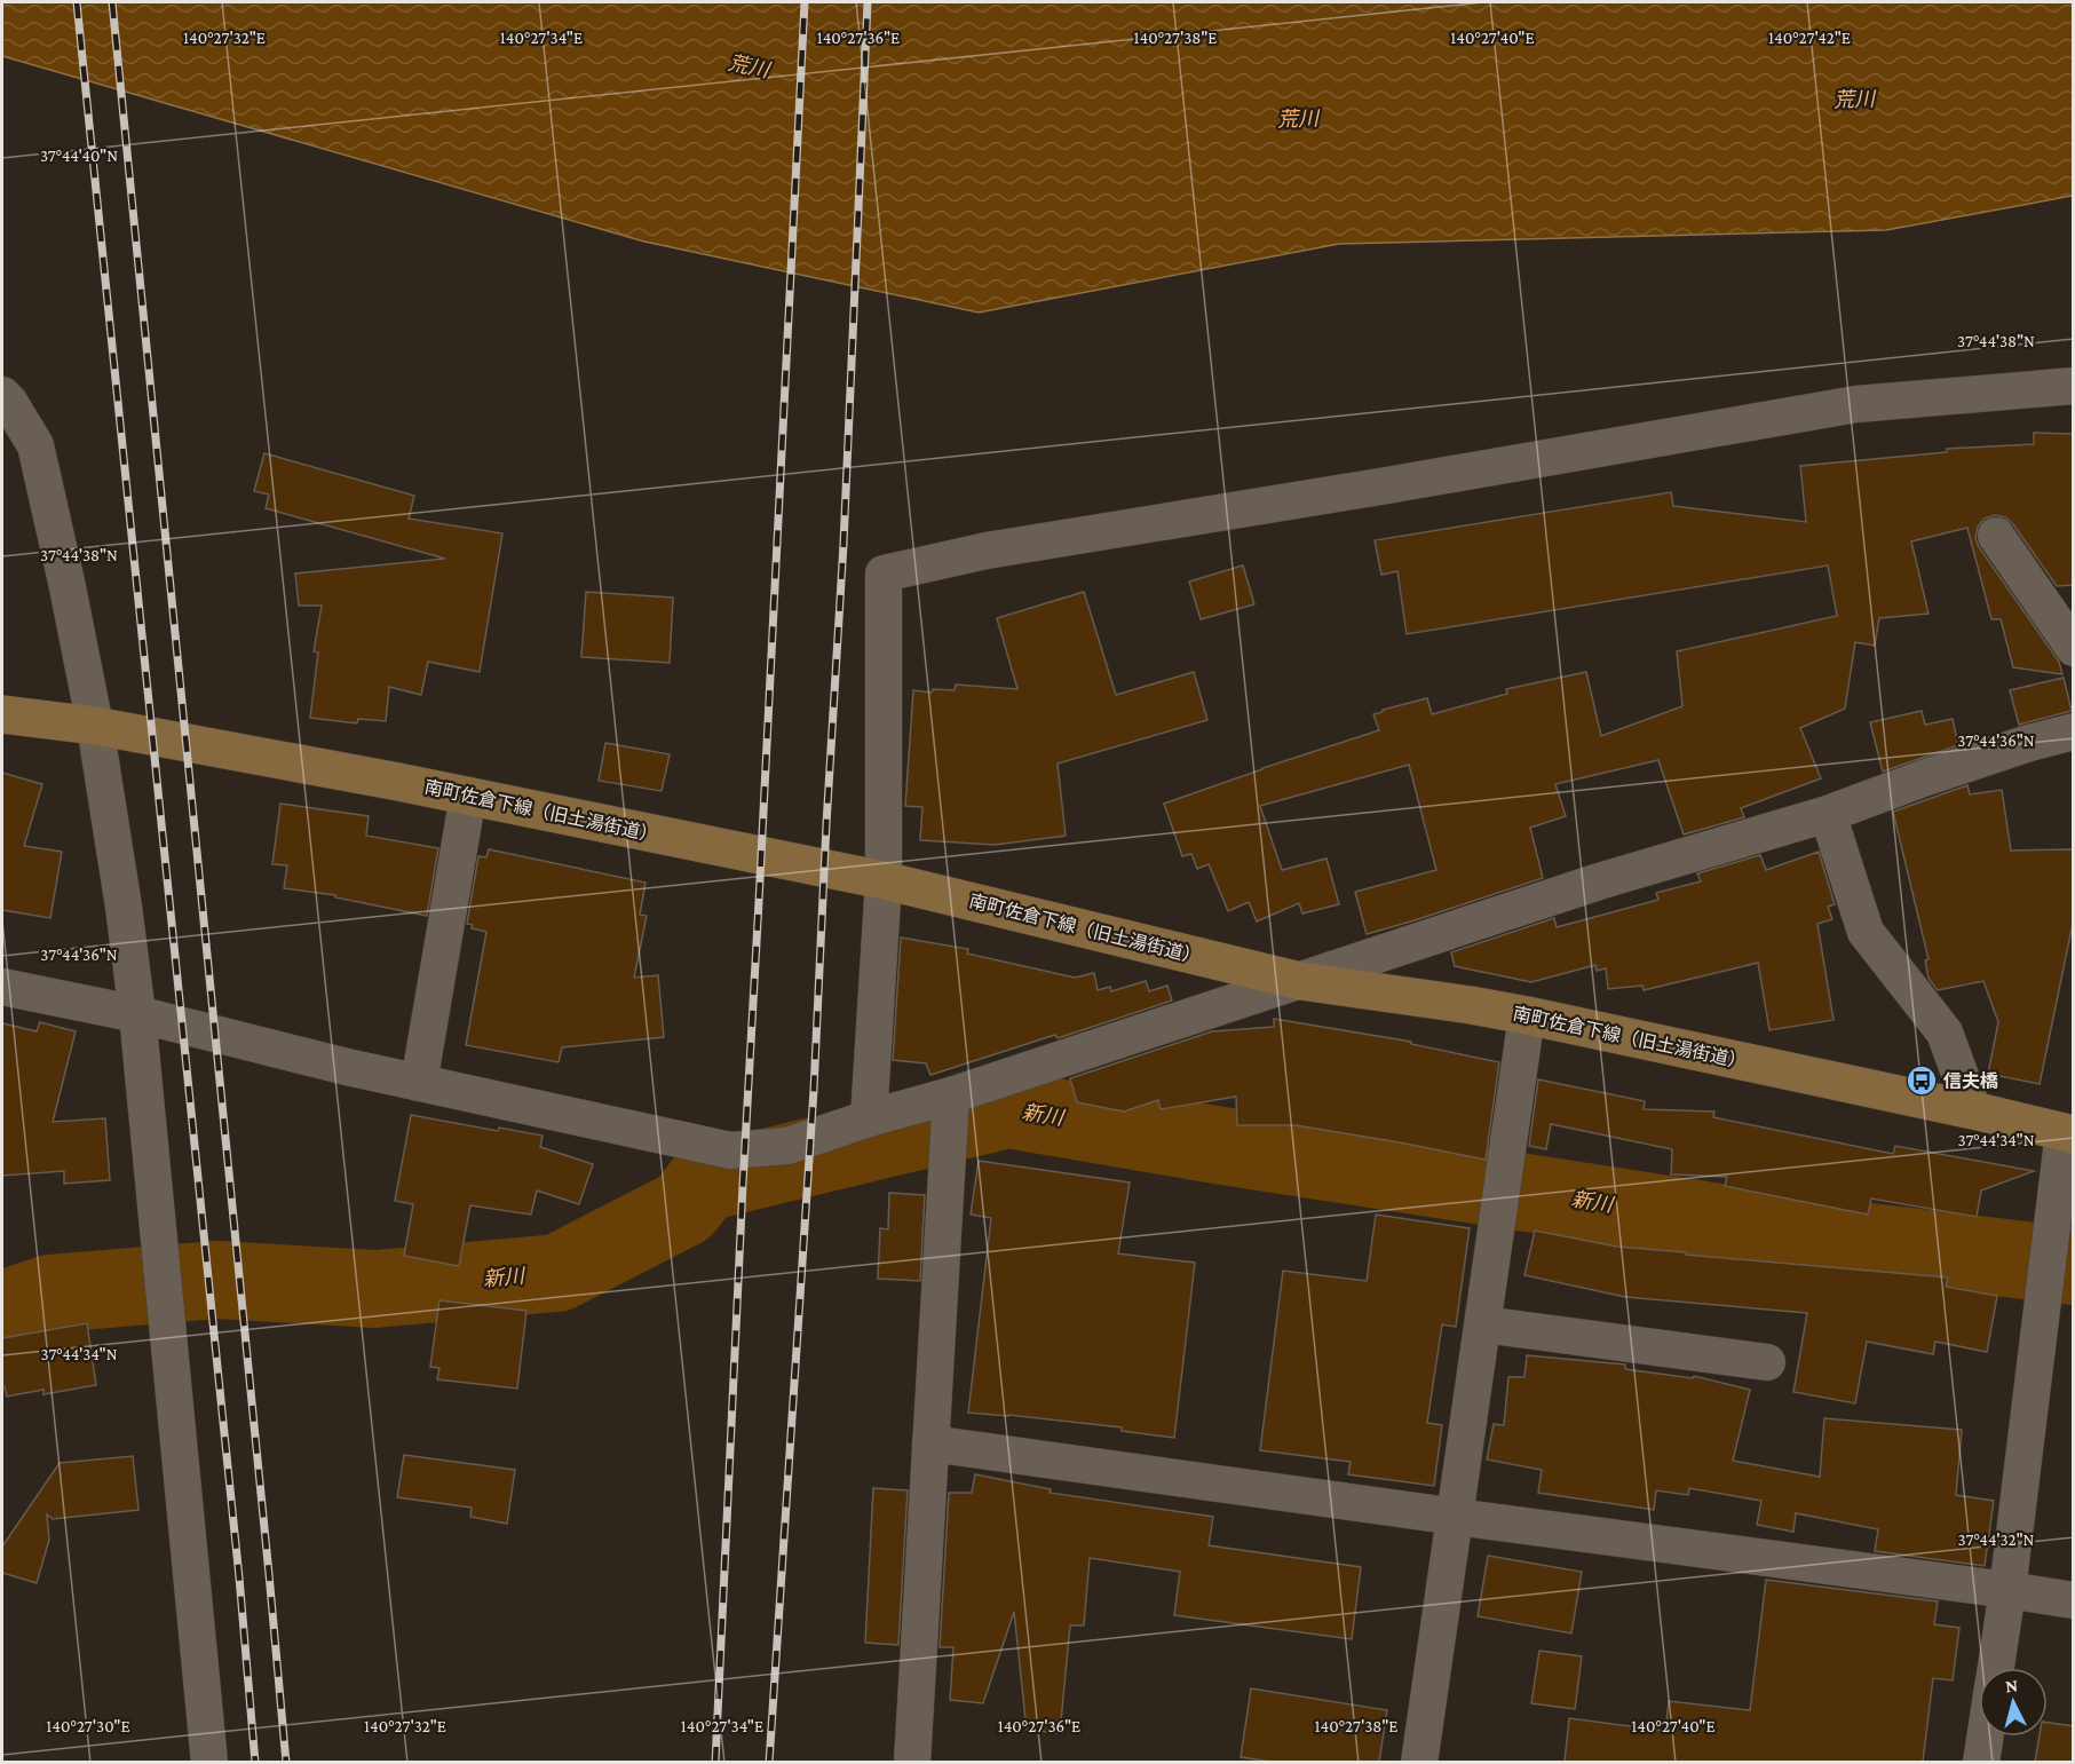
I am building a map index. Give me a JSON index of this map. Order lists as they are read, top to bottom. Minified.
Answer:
{"streets":{"street":["南町佐倉下線（旧土湯街道）"]},"water":["荒川","新川"],"places":{"bus stop":["信夫橋"]},"north":"top","coordinates":["140°27'32\"E","140°27'34\"E","140°27'36\"E","140°27'38\"E","140°27'40\"E","140°27'42\"E","37°44'40\"N","37°44'38\"N","37°44'36\"N","37°44'34\"N","37°44'32\"N","140°27'30\"E"]}
